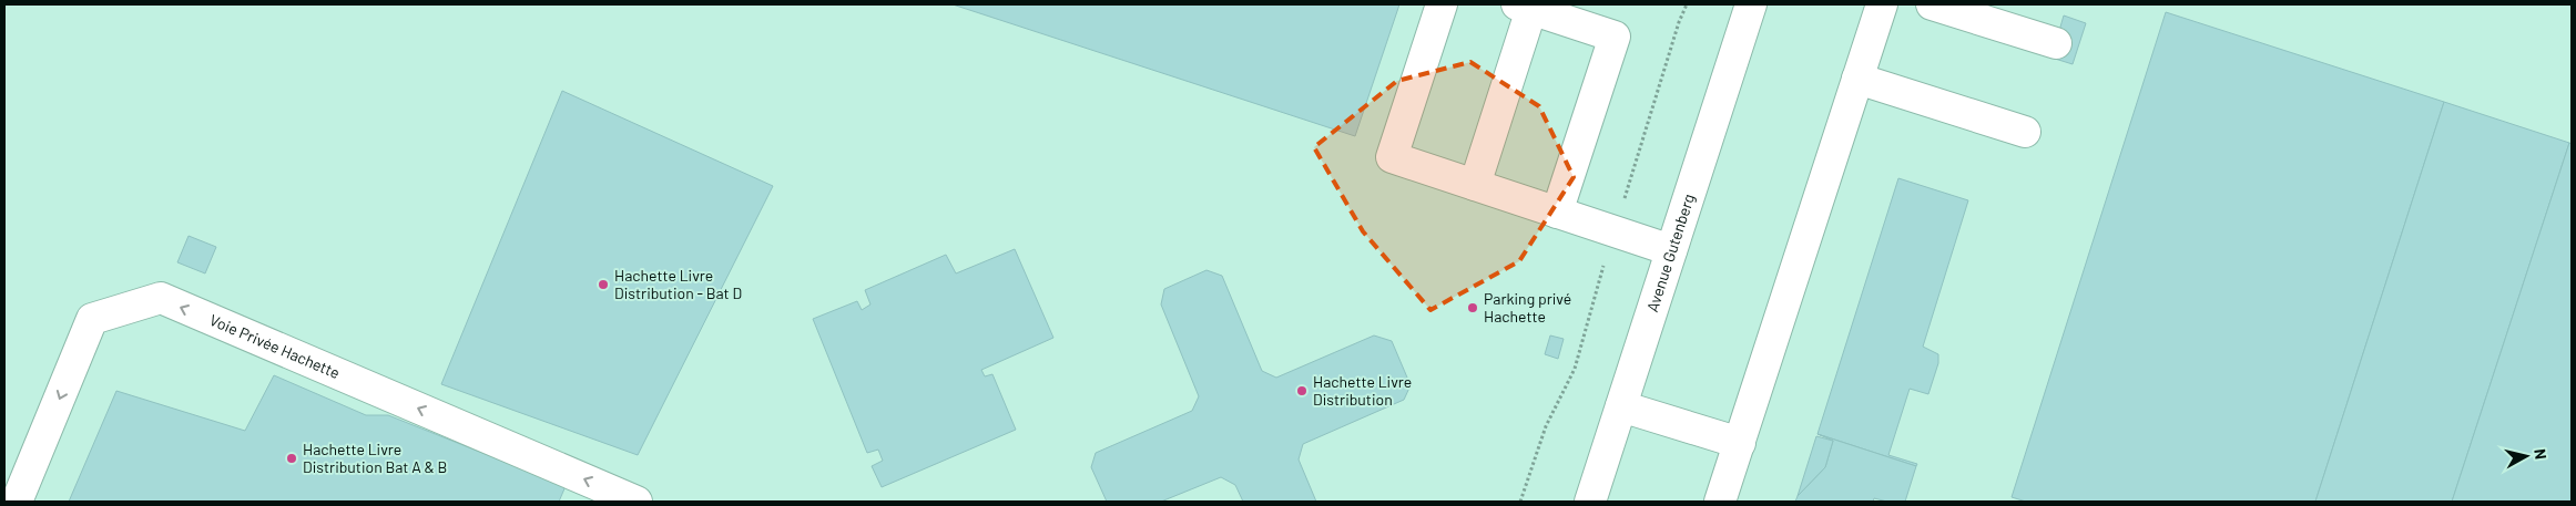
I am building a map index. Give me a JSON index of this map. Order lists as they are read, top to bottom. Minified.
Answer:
{"streets":{"street":["Avenue Gutenberg","Voie Privée Hachette"]},"places":["Hachette Livre Distribution - Bat D","Parking privé Hachette","Hachette Livre Distribution","Hachette Livre Distribution Bat A & B"],"north":"right"}
